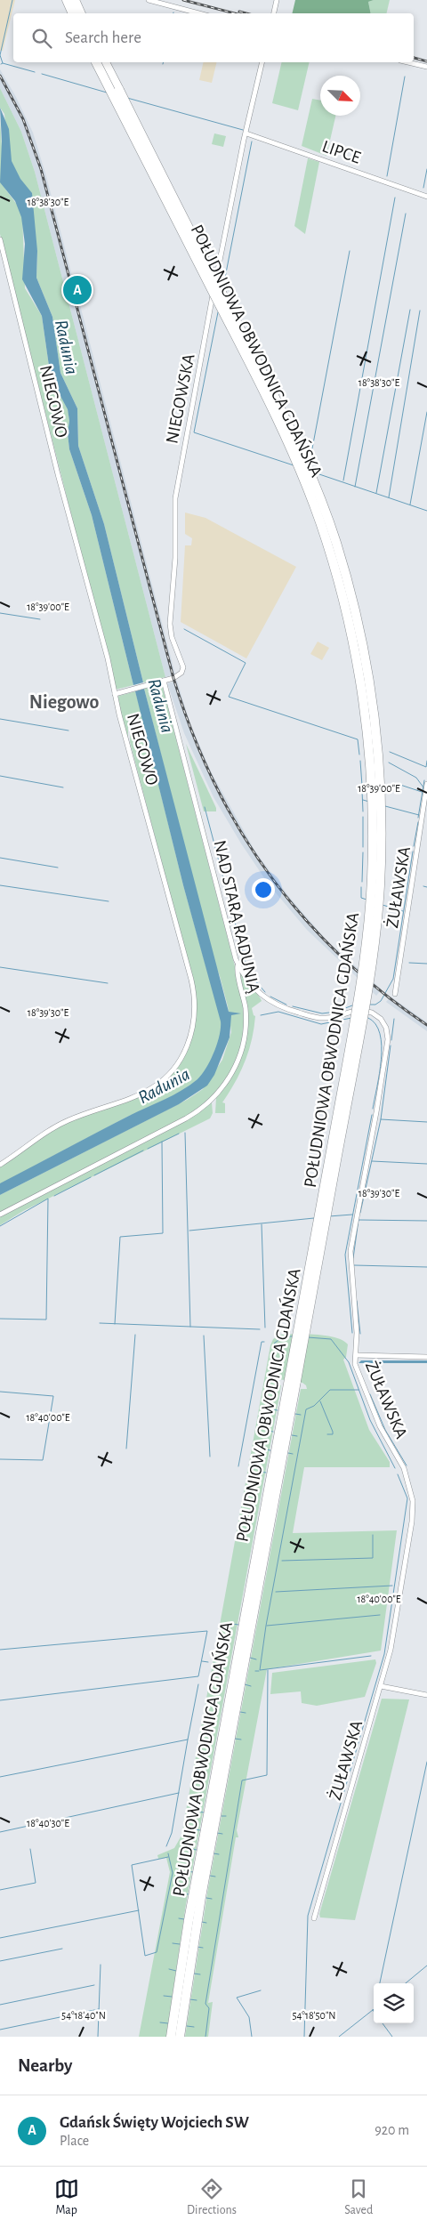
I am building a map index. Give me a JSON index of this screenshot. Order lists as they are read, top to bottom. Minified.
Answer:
{"streets":{"highway":["POŁUDNIOWA OBWODNICA GDAŃSKA"],"street":["LIPCE","NIEGOWSKA","NIEGOWO","ŻUŁAWSKA","NAD STARĄ RADUNIĄ"]},"crossings":[["LIPCE","NIEGOWSKA"],["NIEGOWSKA","NIEGOWO"],["NIEGOWSKA","NAD STARĄ RADUNIĄ"],["ŻUŁAWSKA","NAD STARĄ RADUNIĄ"]],"districts":["Niegowo"],"water":["Radunia"],"north":"bottom right","page":{"search":"Search here","pins":"A","heading":"Nearby","list":[{"mark":"A","name":"Gdańsk Święty Wojciech SW","note":"Place","value":"920 m"}],"nav":["Map","Directions","Saved"]},"coordinates":["18°38'30\"E","18°39'00\"E","18°39'30\"E","18°40'00\"E","18°40'30\"E","54°18'40\"N","54°18'50\"N"]}
